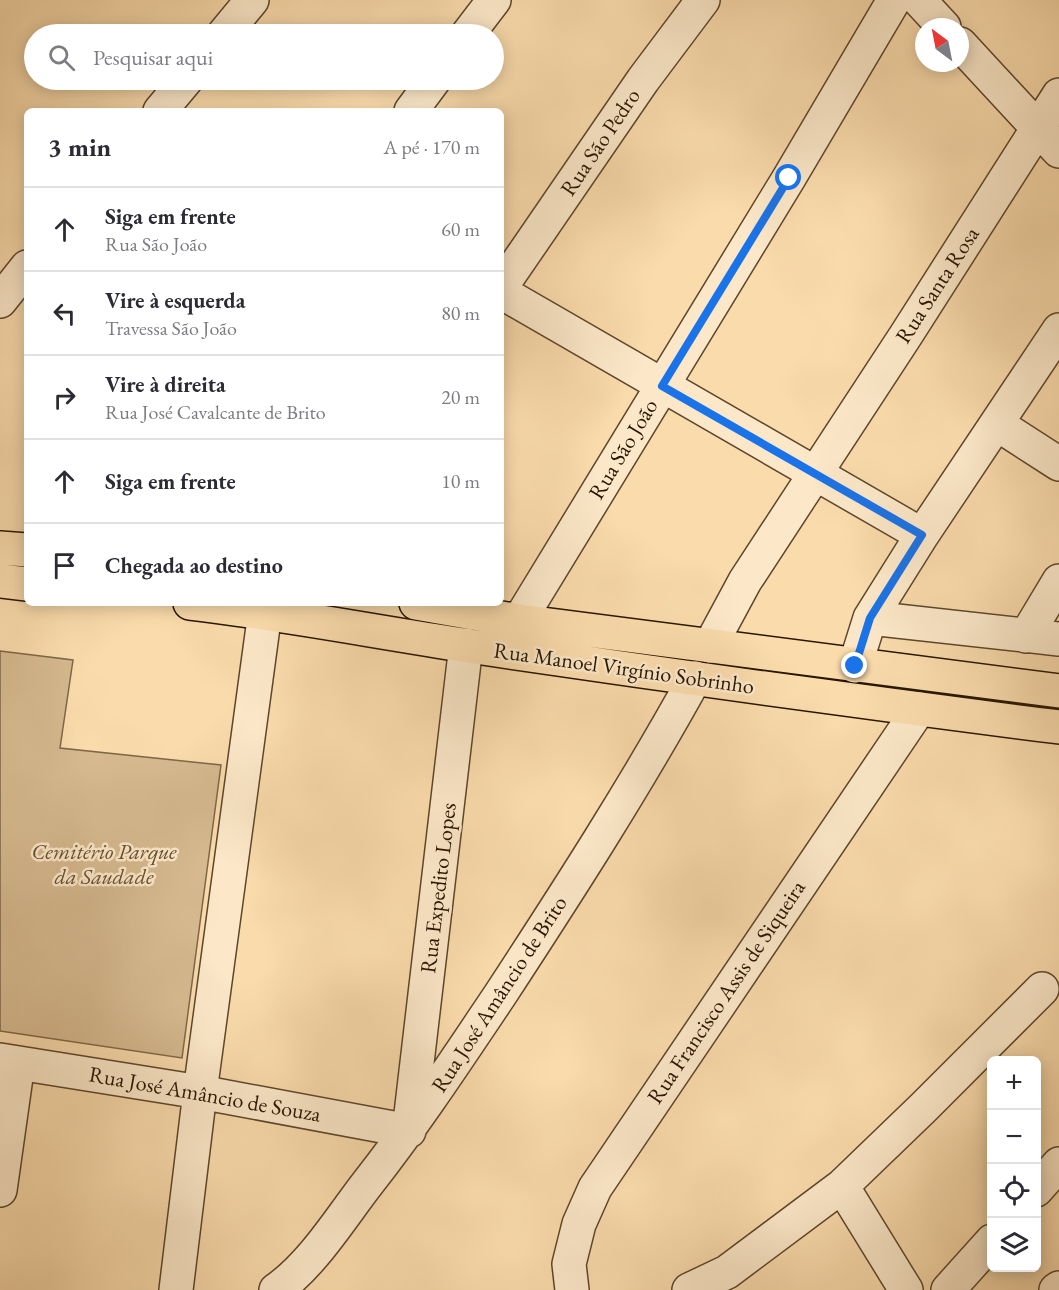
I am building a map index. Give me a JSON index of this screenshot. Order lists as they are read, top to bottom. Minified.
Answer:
{"streets":{"main road":["Rua Manoel Virgínio Sobrinho"],"street":["Rua São Pedro","Rua Santa Rosa","Rua São João","Rua Expedito Lopes","Rua Francisco Assis de Siqueira","Rua José Amâncio de Brito","Rua José Amâncio de Souza"]},"crossings":[["Rua Santa Rosa","Rua Manoel Virgínio Sobrinho"],["Rua São João","Rua Manoel Virgínio Sobrinho"],["Rua Manoel Virgínio Sobrinho","Rua Expedito Lopes"],["Rua Manoel Virgínio Sobrinho","Rua Francisco Assis de Siqueira"],["Rua Manoel Virgínio Sobrinho","Rua José Amâncio de Brito"],["Rua Expedito Lopes","Rua José Amâncio de Brito"],["Rua Expedito Lopes","Rua José Amâncio de Souza"],["Rua José Amâncio de Brito","Rua José Amâncio de Souza"]],"parks":["Cemitério Parque da Saudade"],"north":"top left","page":{"search":"Pesquisar aqui","heading":["3 min","A pé · 170 m"],"list":[["Siga em frente","Rua São João","60 m"],["Vire à esquerda","Travessa São João","80 m"],["Vire à direita","Rua José Cavalcante de Brito","20 m"],["Siga em frente","10 m"],"Chegada ao destino"],"map_buttons":["+","−"]}}
